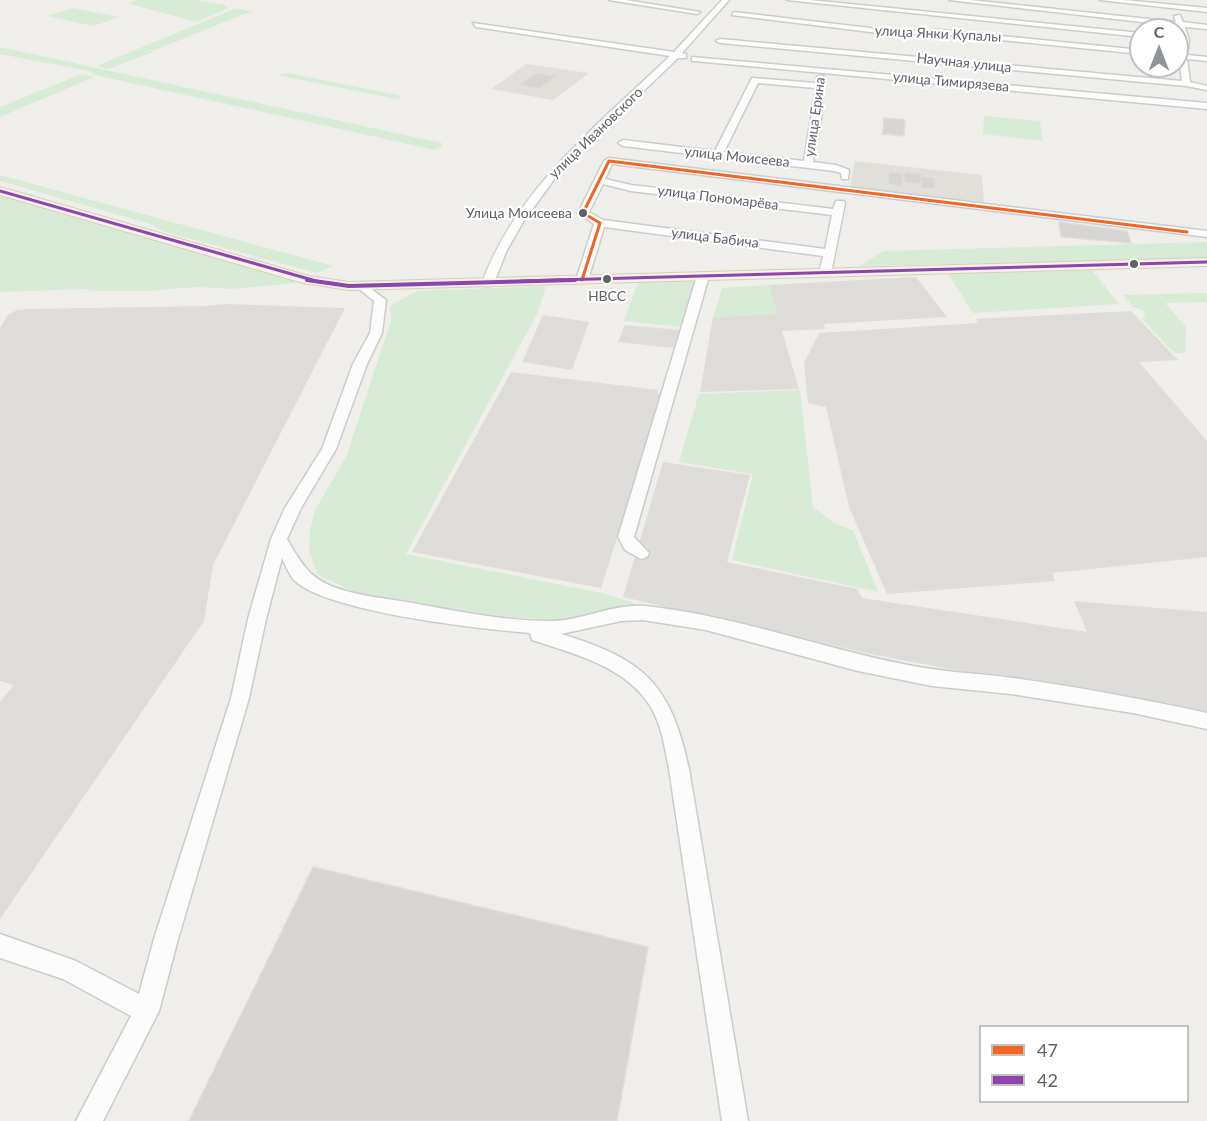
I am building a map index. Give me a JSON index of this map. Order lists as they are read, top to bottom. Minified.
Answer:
{"streets":{"street":["улица Янки Купалы","Научная улица","улица Тимирязева","улица Ерина","улица Ивановского","улица Моисеева","улица Пономарёва","улица Бабича"]},"crossings":[["улица Тимирязева","улица Ерина"],["улица Ерина","улица Моисеева"]],"places":["Улица Моисеева","НВСС"],"lines":["transit line 47","transit line 42"],"legend":["47","42"],"north":"top"}
